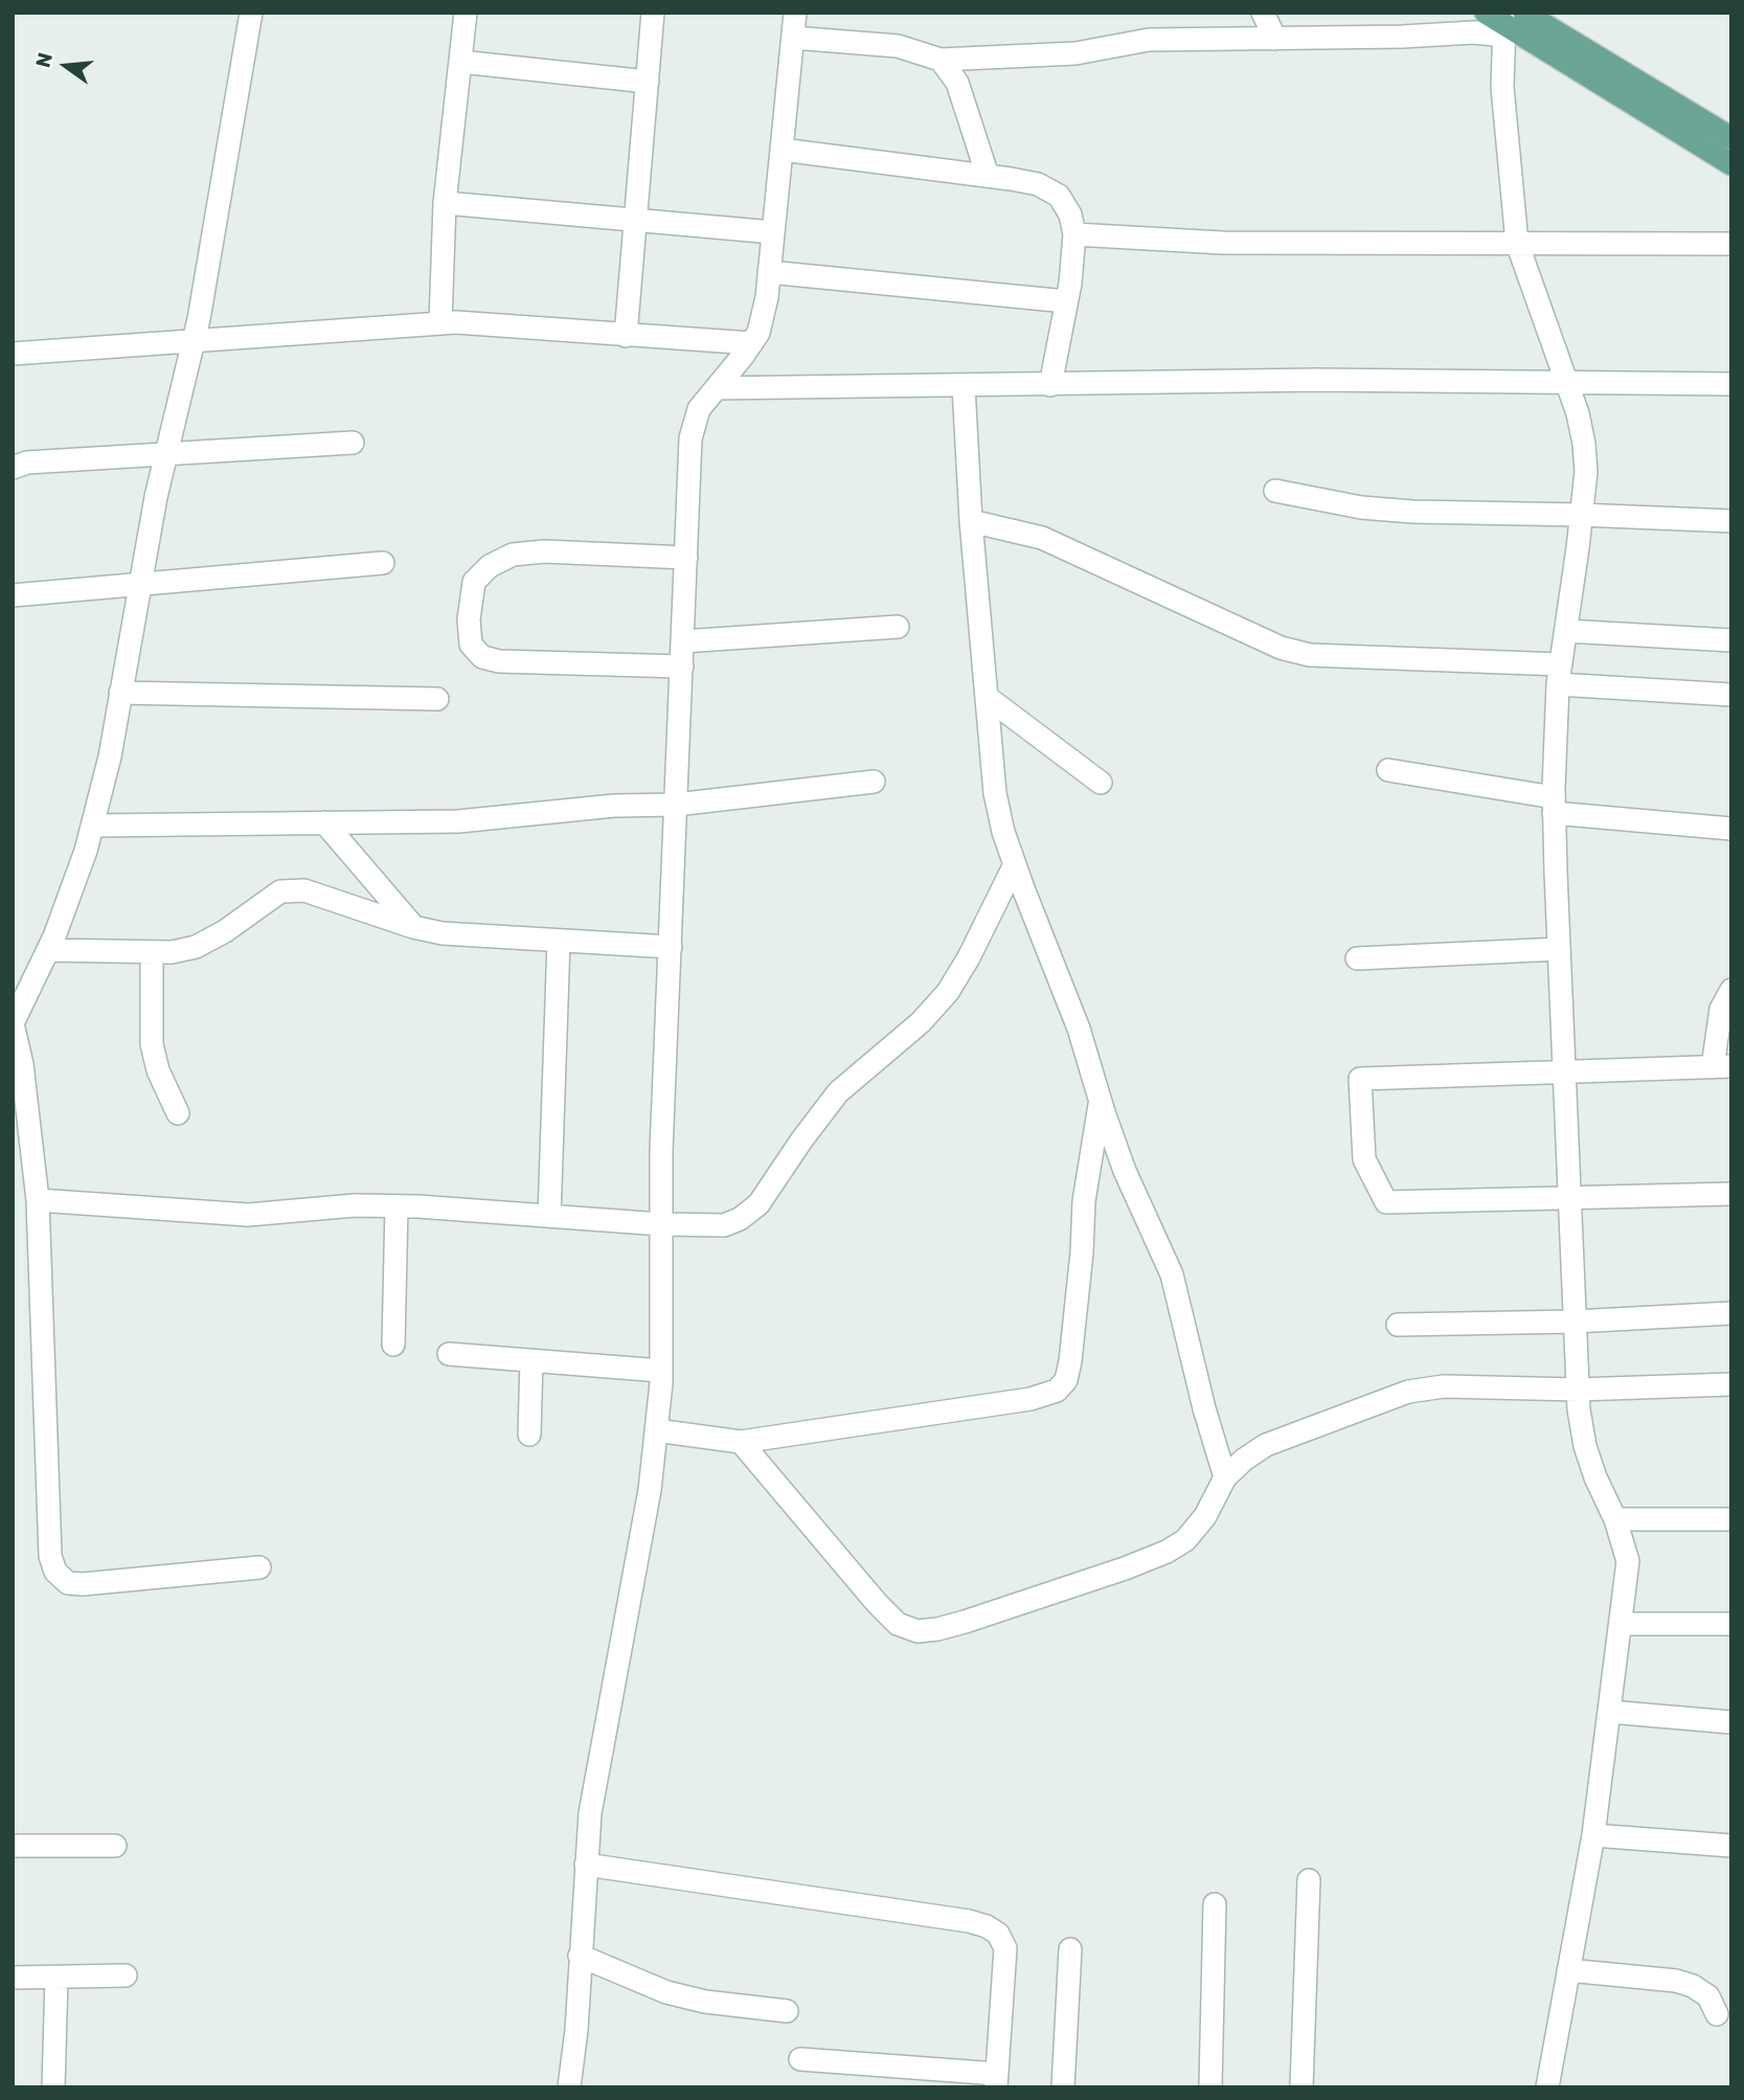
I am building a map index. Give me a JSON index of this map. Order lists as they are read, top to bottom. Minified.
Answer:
{"north":"left"}
